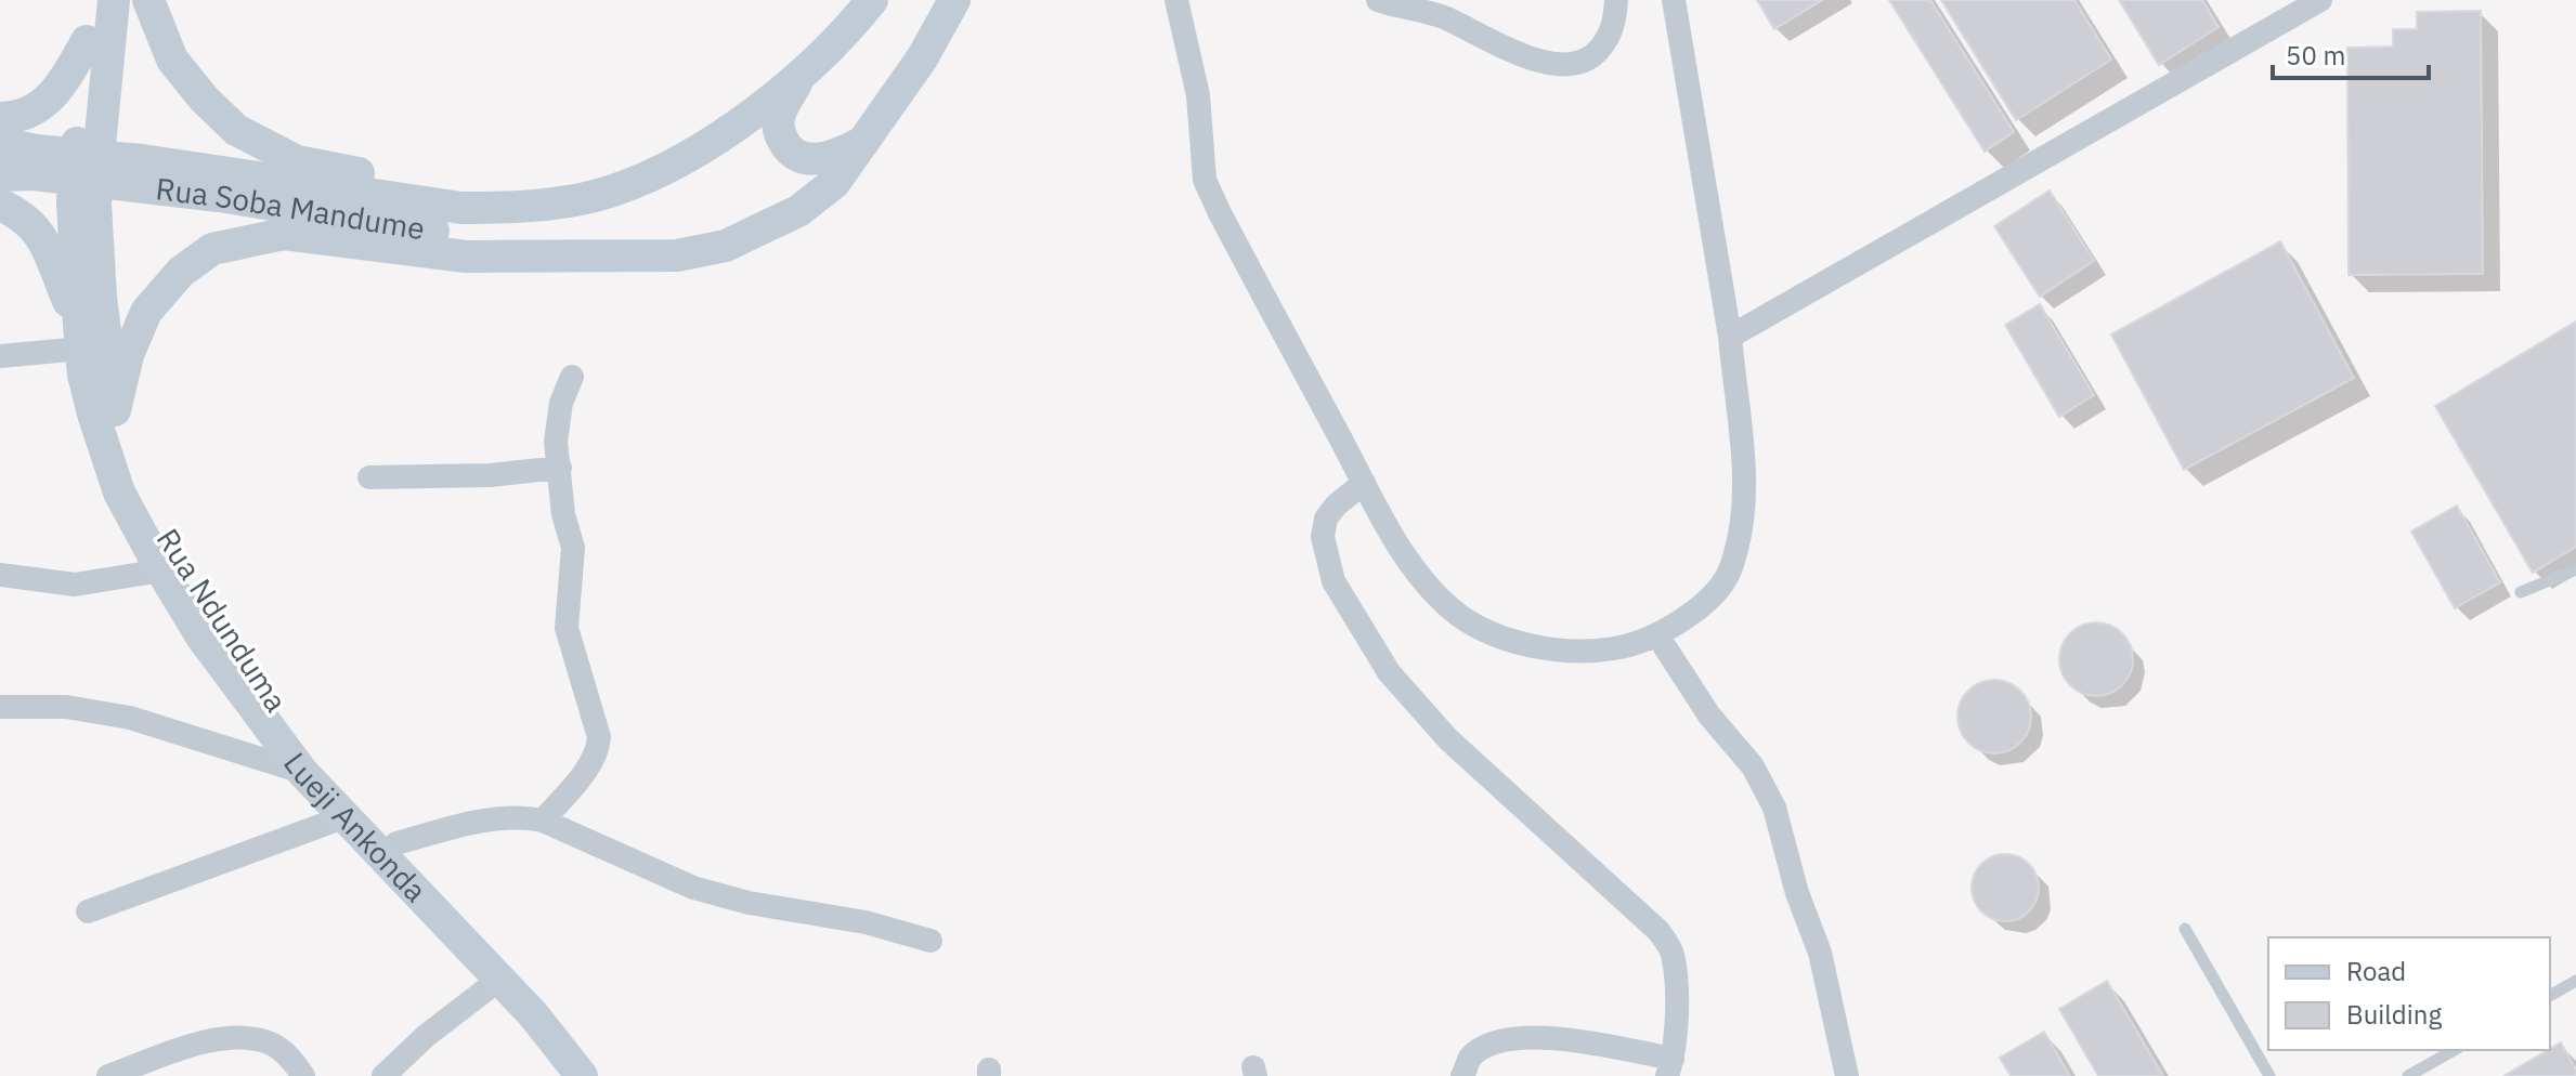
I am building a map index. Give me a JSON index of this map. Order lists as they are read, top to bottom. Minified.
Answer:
{"streets":{"main road":["Rua Soba Mandume","Rua Ndunduma","Lueji Ankonda"]},"crossings":[["Rua Ndunduma","Lueji Ankonda"]],"legend":["Road","Building"],"scale_bar":"50 m"}
